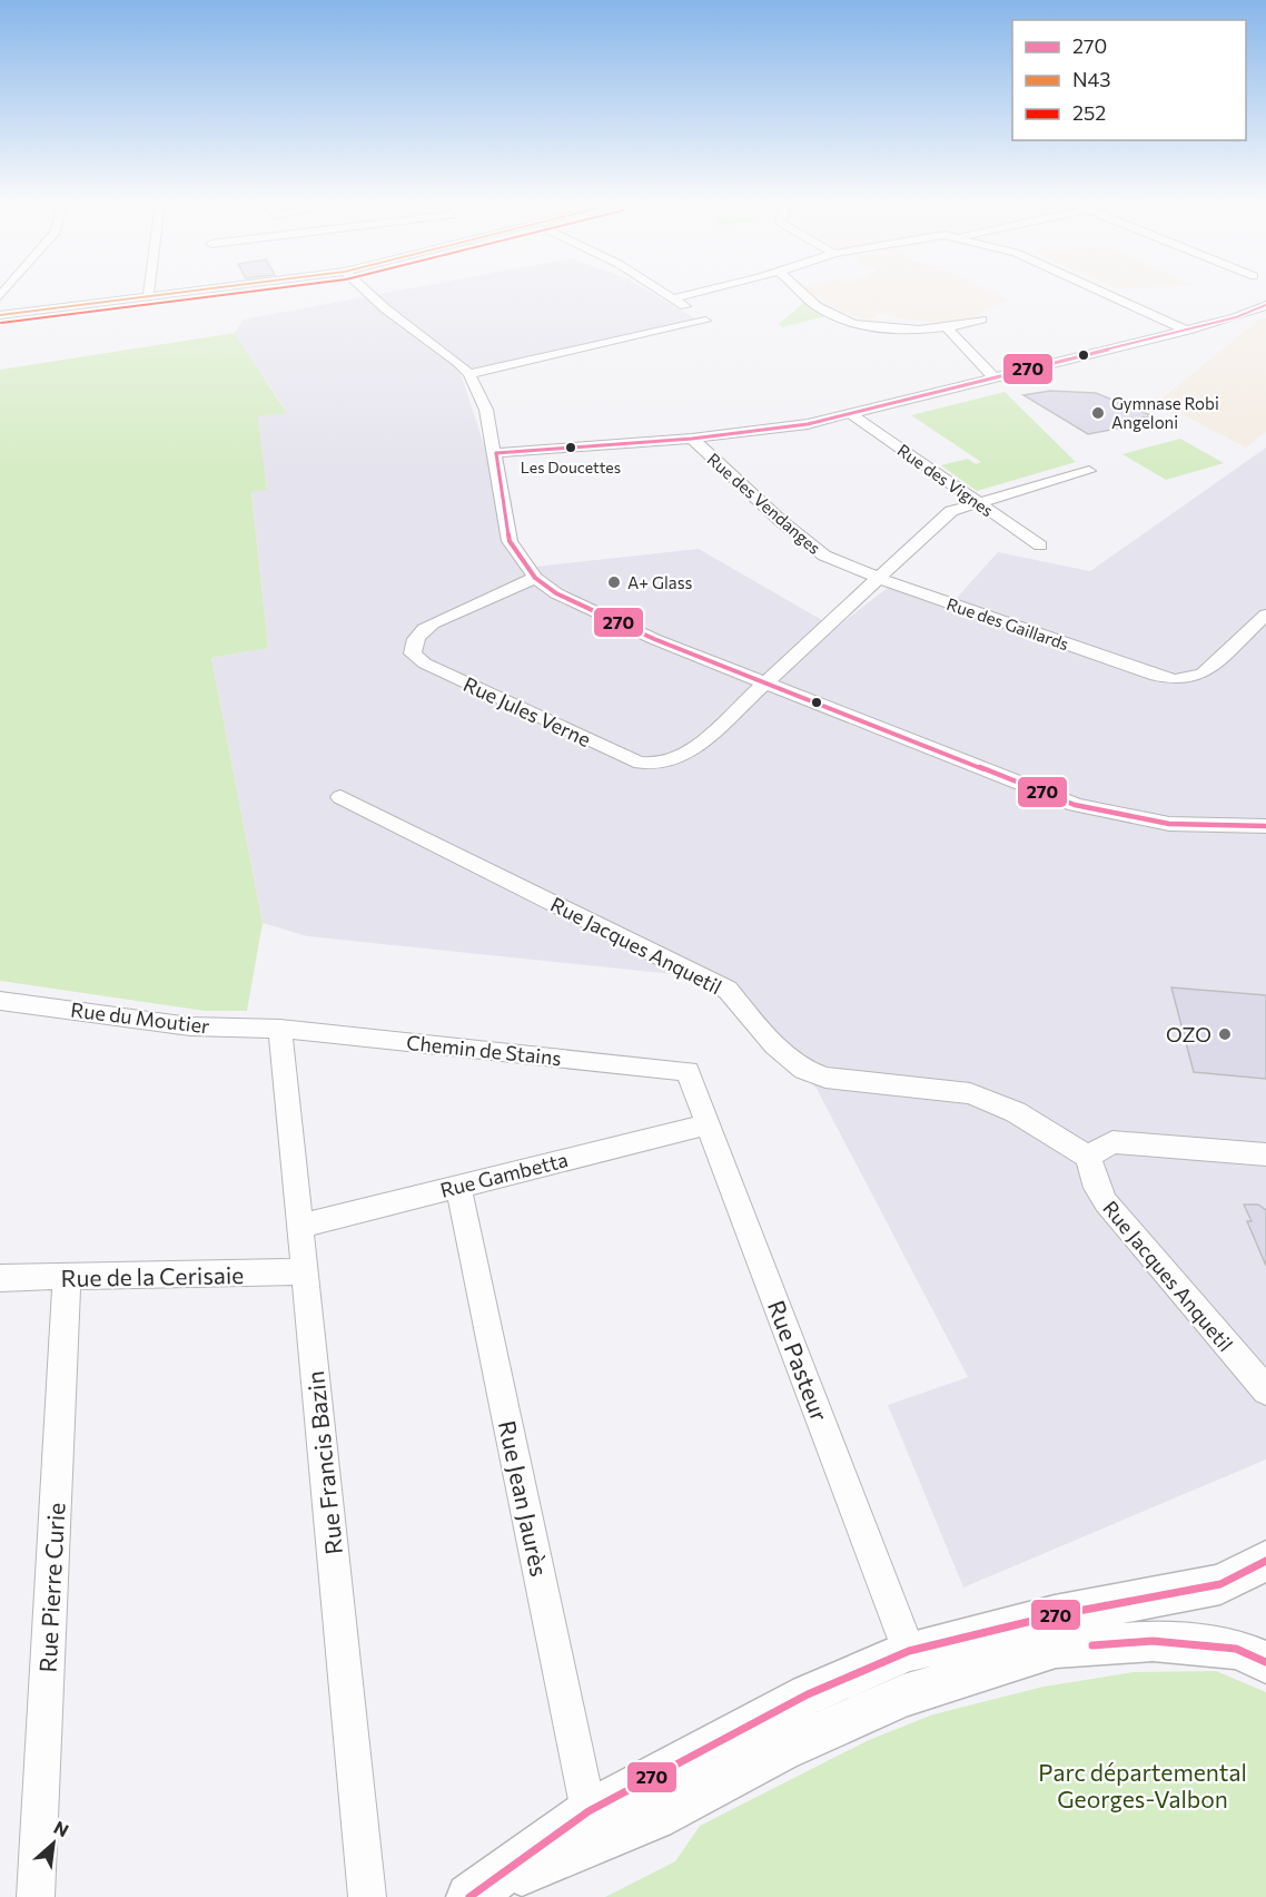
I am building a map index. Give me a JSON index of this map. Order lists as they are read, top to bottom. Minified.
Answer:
{"streets":{"street":["Rue des Vignes","Rue des Vendanges","Rue des Gaillards","Rue Jules Verne","Rue Jacques Anquetil","Rue du Moutier","Chemin de Stains","Rue Gambetta","Rue de la Cerisaie","Rue Pasteur","Rue Francis Bazin","Rue Jean Jaurès","Rue Pierre Curie"]},"crossings":[["Rue des Vendanges","Rue des Gaillards"],["Rue du Moutier","Chemin de Stains"],["Rue du Moutier","Rue Francis Bazin"],["Chemin de Stains","Rue Pasteur"],["Chemin de Stains","Rue Francis Bazin"],["Rue Gambetta","Rue Pasteur"],["Rue Gambetta","Rue Francis Bazin"],["Rue Gambetta","Rue Jean Jaurès"],["Rue de la Cerisaie","Rue Francis Bazin"],["Rue de la Cerisaie","Rue Pierre Curie"]],"parks":["Parc départemental Georges-Valbon"],"places":["Gymnase Robi Angeloni","Les Doucettes","A+ Glass","OZO"],"lines":["transit line N43","transit line 252","transit line 270"],"legend":["270","N43","252"],"north":"top right"}
